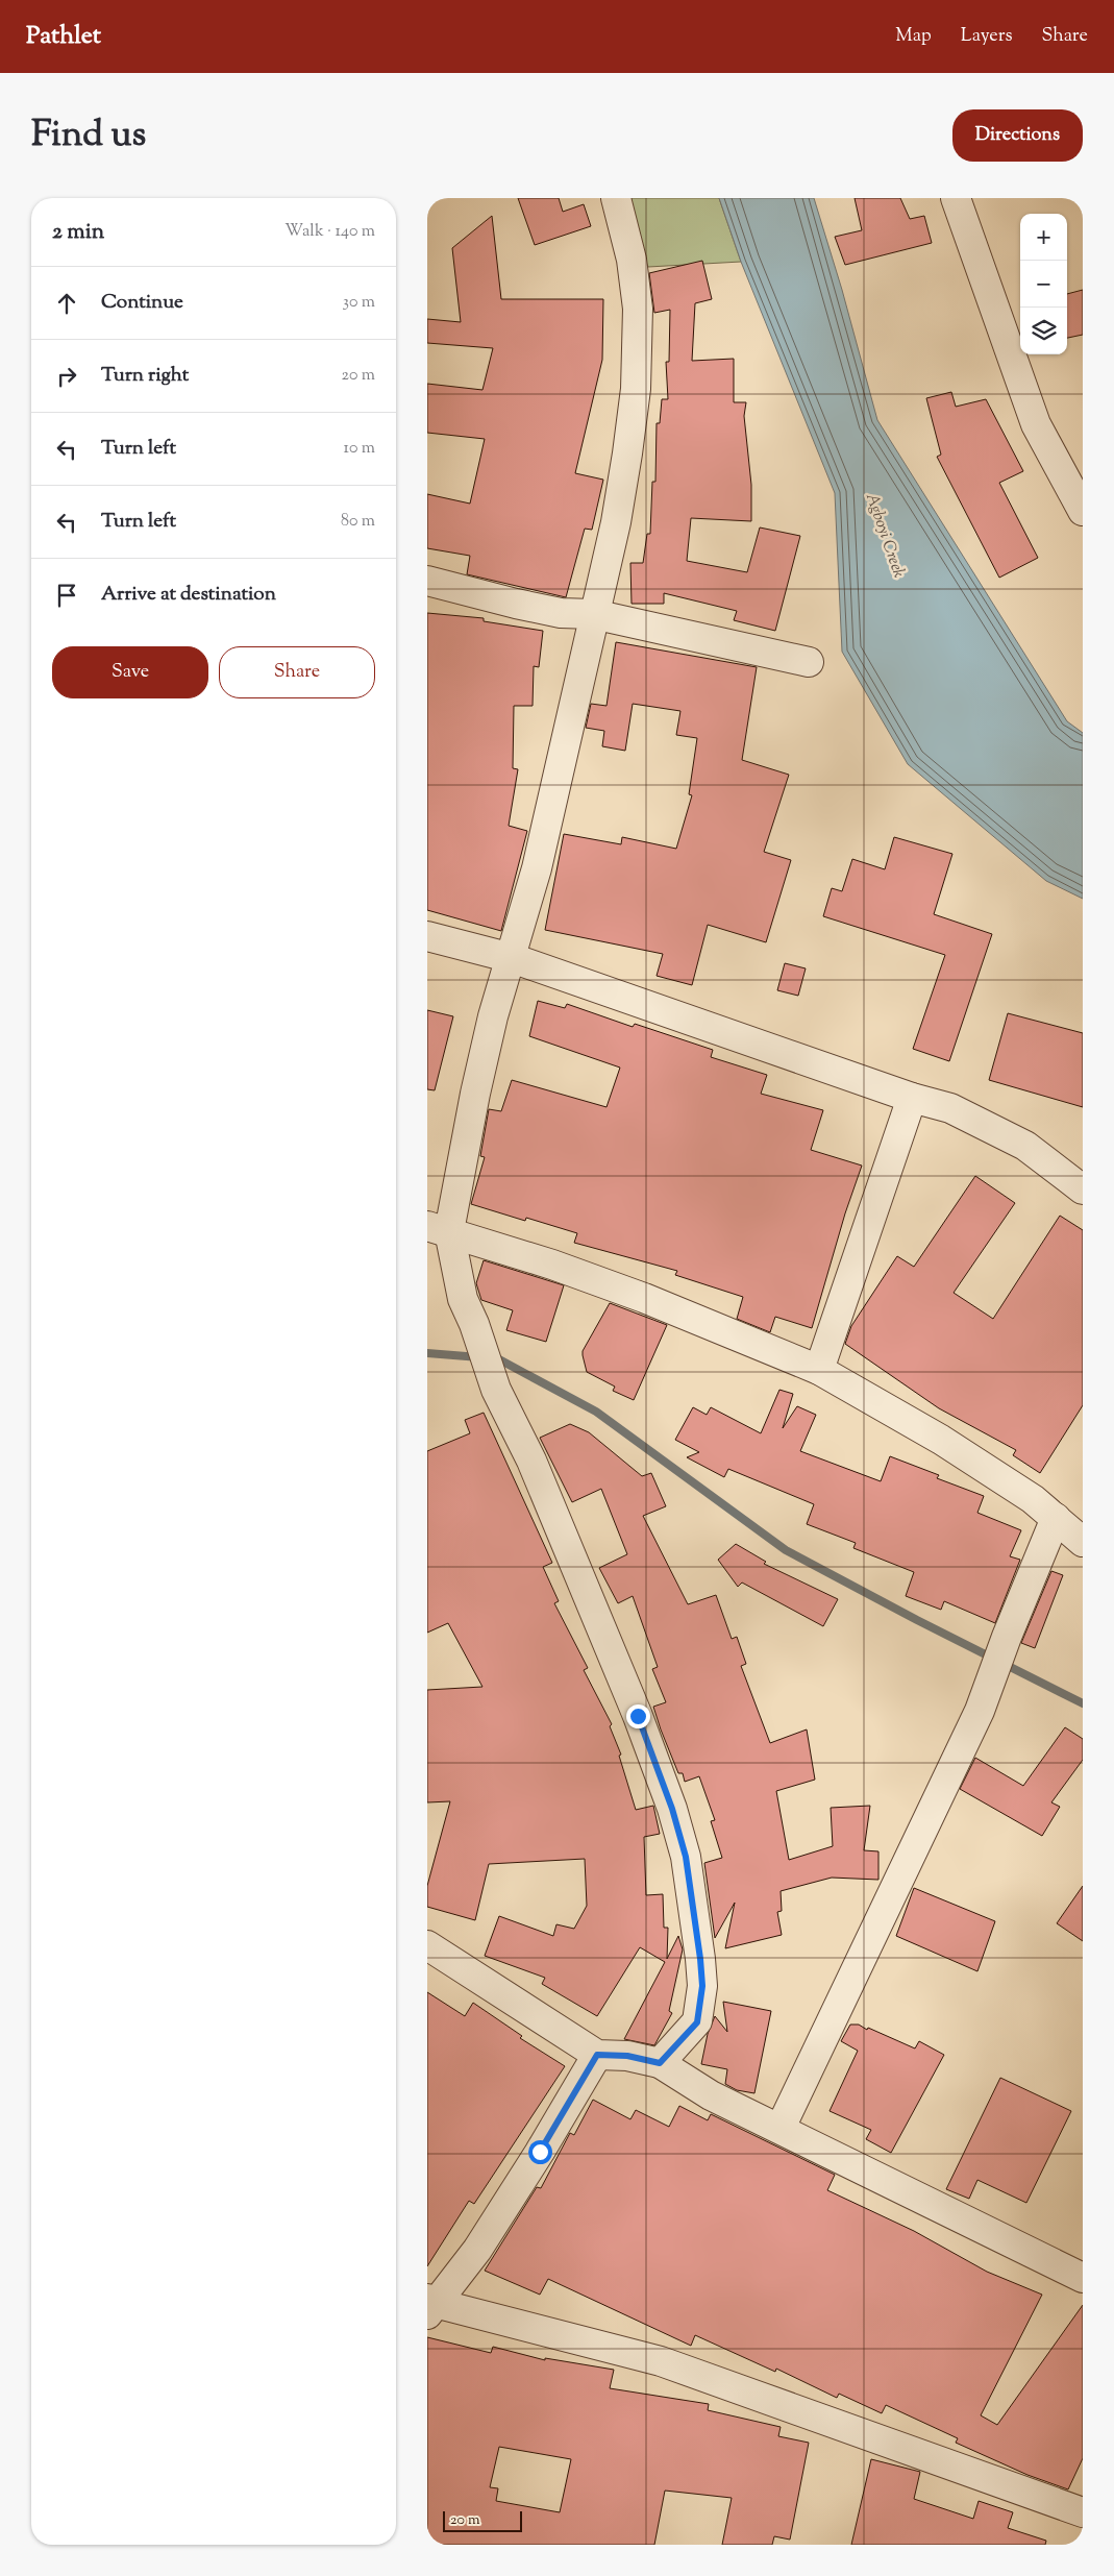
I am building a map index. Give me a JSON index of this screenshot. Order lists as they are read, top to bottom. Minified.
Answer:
{"water":["Agboyi Creek"],"scale_bar":"20 m","page":{"header":"Pathlet","nav":["Map","Layers","Share"],"title":"Find us","buttons":["Directions",["Save","Share"]],"heading":["2 min","Walk · 140 m"],"map_buttons":["+","−"],"list":[["Continue","30 m"],["Turn right","20 m"],["Turn left","10 m"],["Turn left","80 m"],"Arrive at destination"],"scale":"20 m"}}
